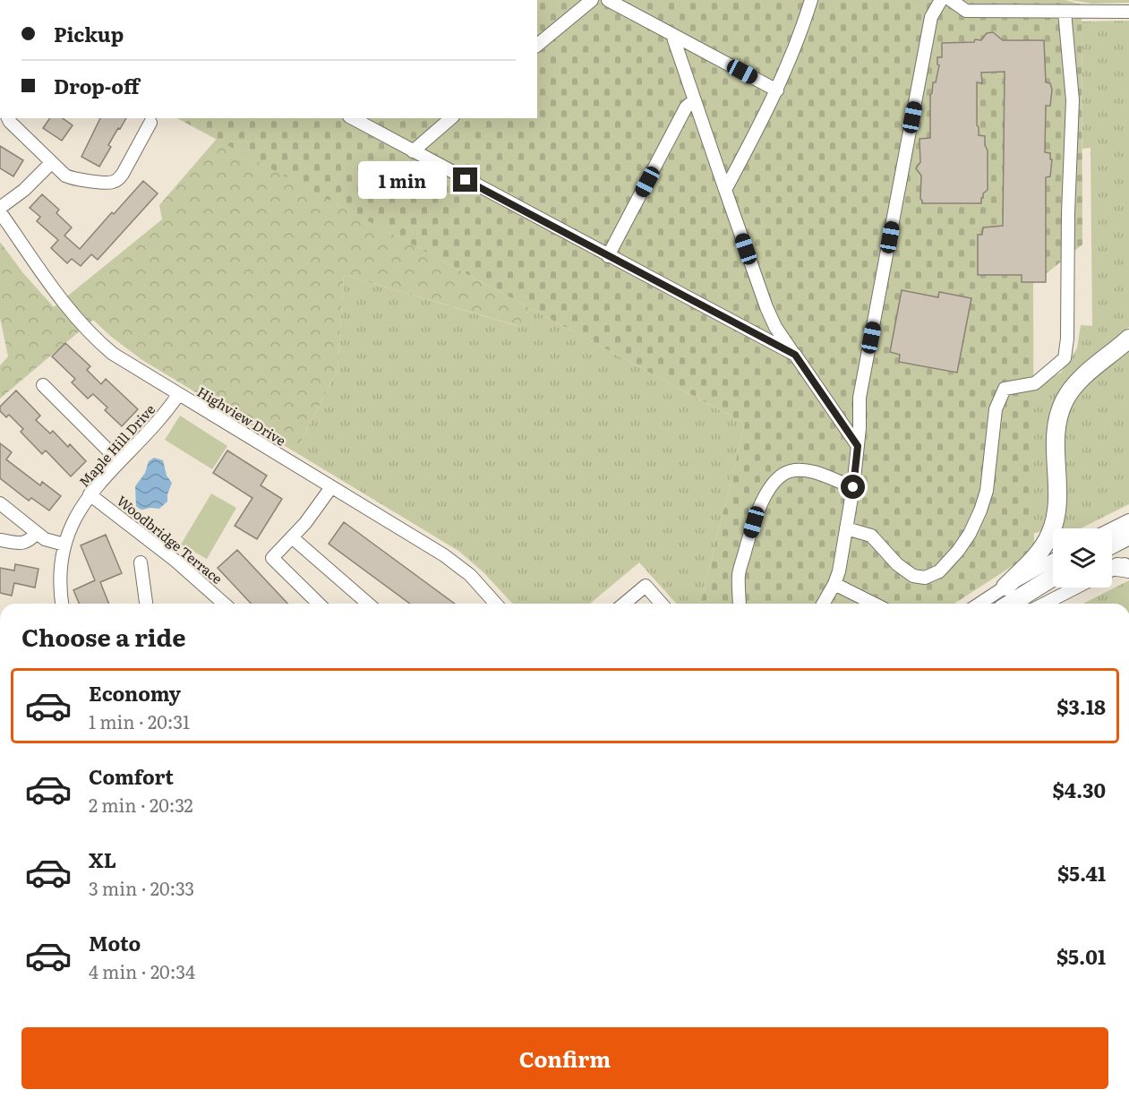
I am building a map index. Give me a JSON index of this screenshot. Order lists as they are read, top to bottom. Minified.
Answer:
{"streets":{"street":["Highview Drive","Maple Hill Drive","Woodbridge Terrace"]},"crossings":[["Highview Drive","Maple Hill Drive"],["Maple Hill Drive","Woodbridge Terrace"]],"page":{"banner":["Pickup","Drop-off"],"bubble":"1 min","heading":"Choose a ride","list":[{"name":"Economy","note":"1 min · 20:31","value":"$3.18"},{"name":"Comfort","note":"2 min · 20:32","value":"$4.30"},{"name":"XL","note":"3 min · 20:33","value":"$5.41"},{"name":"Moto","note":"4 min · 20:34","value":"$5.01"}],"buttons":"Confirm"}}
